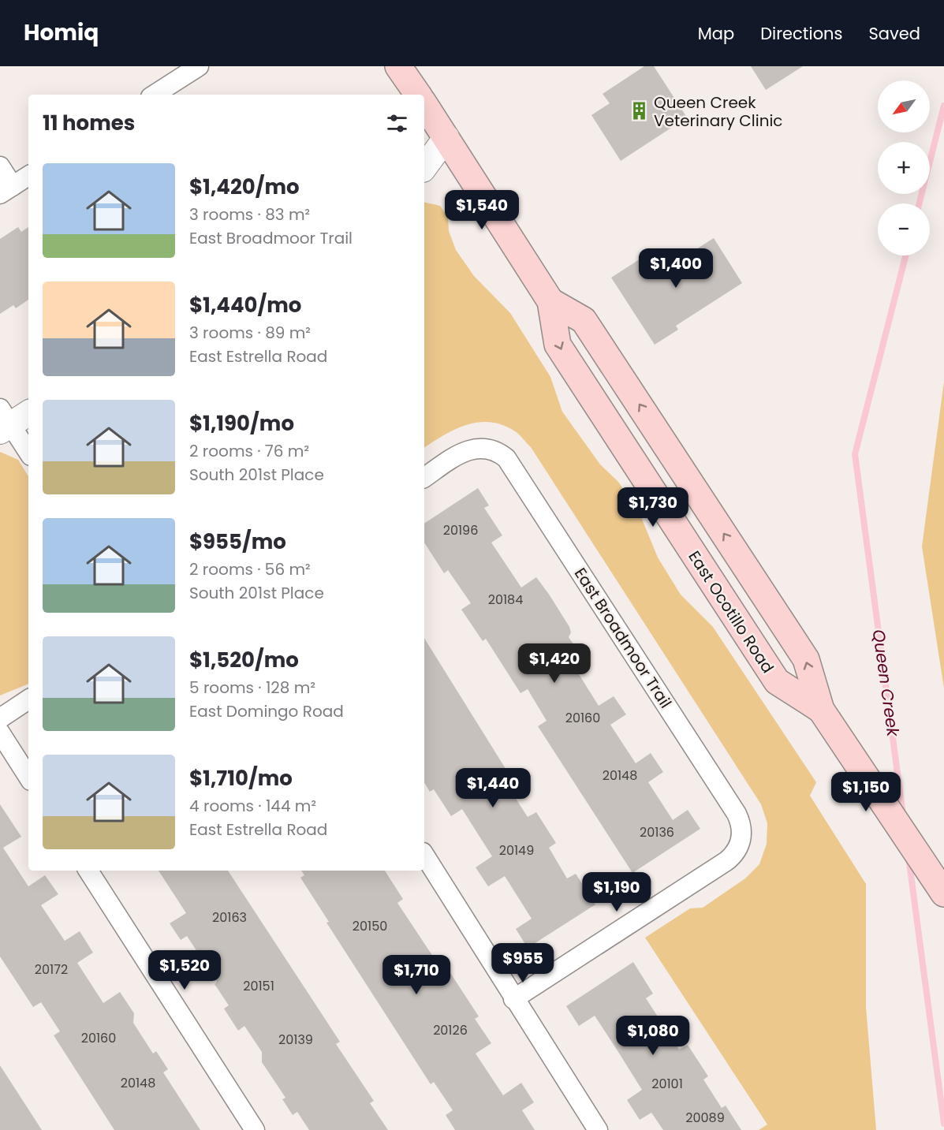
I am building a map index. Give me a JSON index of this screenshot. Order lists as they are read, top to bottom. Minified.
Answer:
{"streets":{"main road":["East Ocotillo Road"],"street":["East Broadmoor Trail"]},"water":["Queen Creek"],"places":{"building":["Queen Creek Veterinary Clinic"]},"house_numbers":["20196","20184","20160","20148","20136","20149","20163","20150","20172","20151","20126","20160","20139","20148","20101","20089"],"north":"bottom left","page":{"header":"Homiq","nav":["Map","Directions","Saved"],"map_buttons":["+","−"],"heading":"11 homes","list":[{"name":"$1,420/mo","note":"3 rooms · 83 m² · East Broadmoor Trail"},{"name":"$1,440/mo","note":"3 rooms · 89 m² · East Estrella Road"},{"name":"$1,190/mo","note":"2 rooms · 76 m² · South 201st Place"},{"name":"$955/mo","note":"2 rooms · 56 m² · South 201st Place"},{"name":"$1,520/mo","note":"5 rooms · 128 m² · East Domingo Road"},{"name":"$1,710/mo","note":"4 rooms · 144 m² · East Estrella Road"}],"price":["$1,540","$1,400","$1,730","$1,420","$1,440","$1,150","$1,190","$955","$1,520","$1,710","$1,080"]}}
